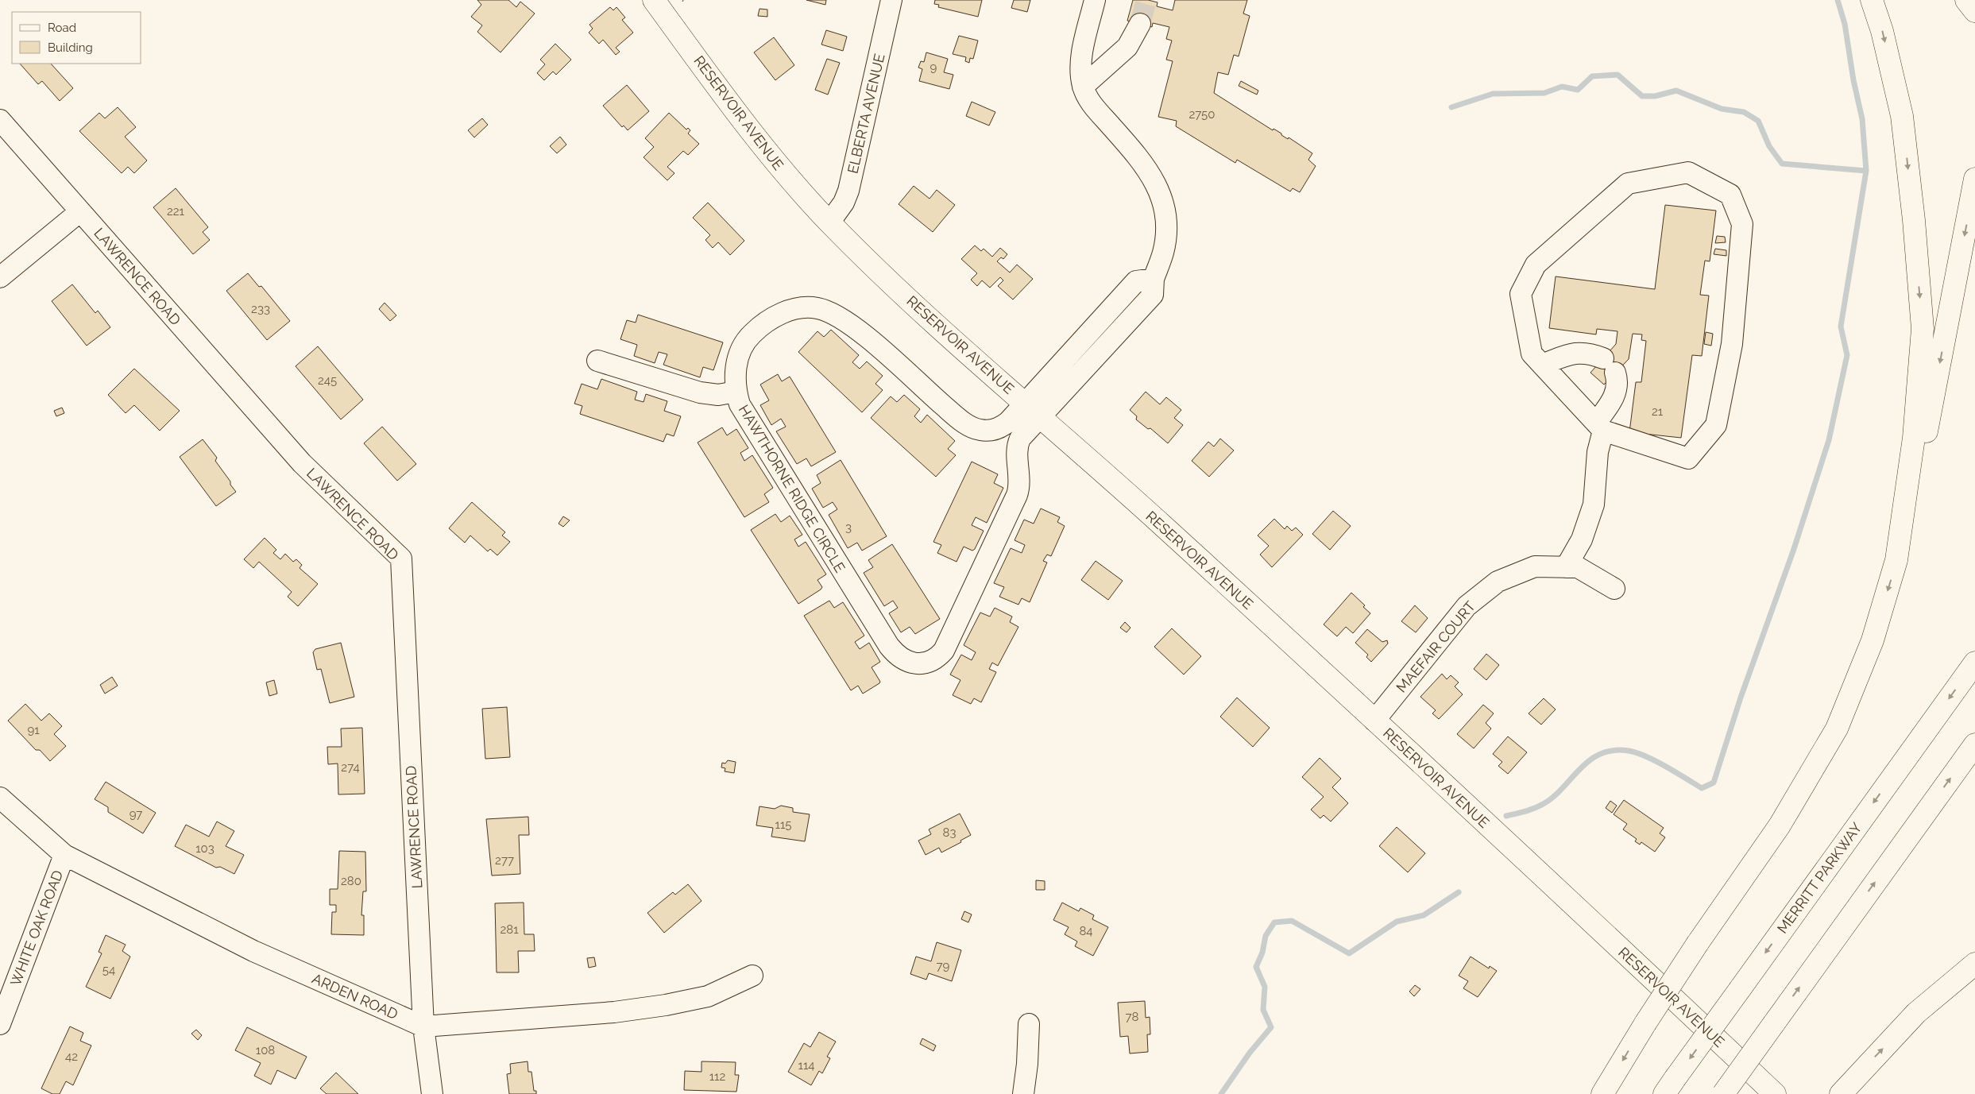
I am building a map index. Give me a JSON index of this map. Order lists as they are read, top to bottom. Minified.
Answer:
{"streets":{"main road":["RESERVOIR AVENUE","MERRITT PARKWAY"],"street":["ELBERTA AVENUE","LAWRENCE ROAD","HAWTHORNE RIDGE CIRCLE","MAEFAIR COURT","WHITE OAK ROAD","ARDEN ROAD"]},"crossings":[["RESERVOIR AVENUE","ELBERTA AVENUE"],["RESERVOIR AVENUE","HAWTHORNE RIDGE CIRCLE"],["RESERVOIR AVENUE","MAEFAIR COURT"],["LAWRENCE ROAD","ARDEN ROAD"],["WHITE OAK ROAD","ARDEN ROAD"]],"house_numbers":["9","2750","221","233","245","21","3","91","274","97","115","83","103","277","280","281","84","79","54","78","108","42","114","112"],"legend":["Road","Building"]}
